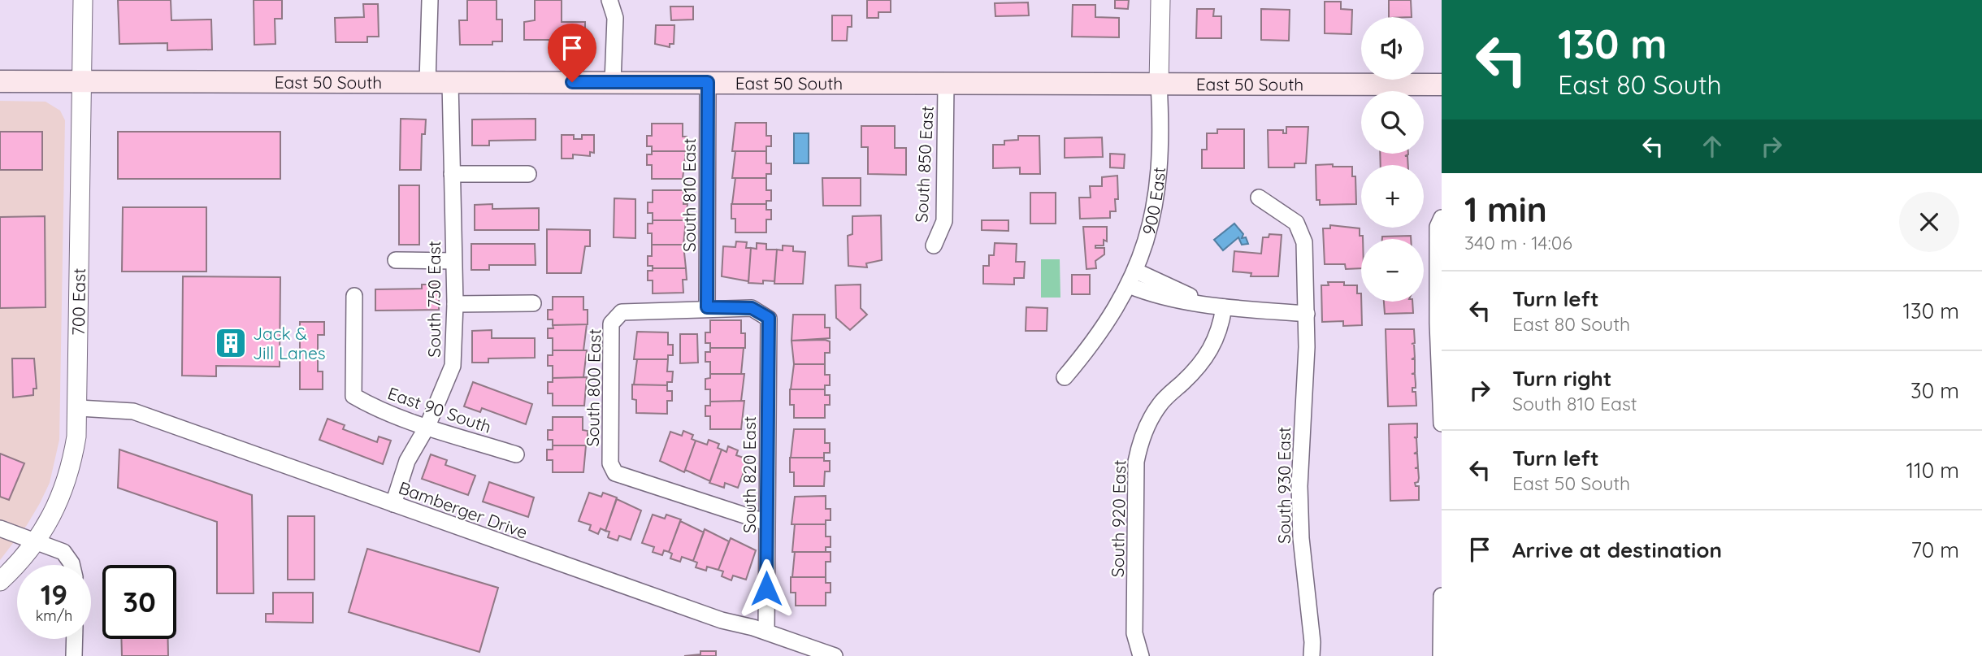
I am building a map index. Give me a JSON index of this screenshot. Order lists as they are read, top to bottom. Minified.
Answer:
{"streets":{"main road":["East 50 South"],"street":["South 850 East","South 810 East","900 East","South 750 East","700 East","South 800 East","East 90 South","South 820 East","South 930 East","Bamberger Drive","South 920 East"]},"crossings":[["East 50 South","South 850 East"],["East 50 South","South 810 East"],["East 50 South","900 East"],["East 50 South","South 750 East"],["East 50 South","700 East"],["South 810 East","South 800 East"],["South 810 East","South 820 East"],["South 750 East","East 90 South"],["South 750 East","Bamberger Drive"],["700 East","Bamberger Drive"],["South 800 East","South 820 East"],["South 820 East","Bamberger Drive"]],"places":{"building":["Jack & Jill Lanes"]},"page":{"turn":["130 m","East 80 South"],"map_buttons":["+","−"],"heading":["1 min","340 m · 14:06"],"list":[{"name":"Turn left","note":"East 80 South","value":"130 m"},{"name":"Turn right","note":"South 810 East","value":"30 m"},{"name":"Turn left","note":"East 50 South","value":"110 m"},{"name":"Arrive at destination","value":"70 m"}],"speed":"19 km/h","limit":"30"}}
